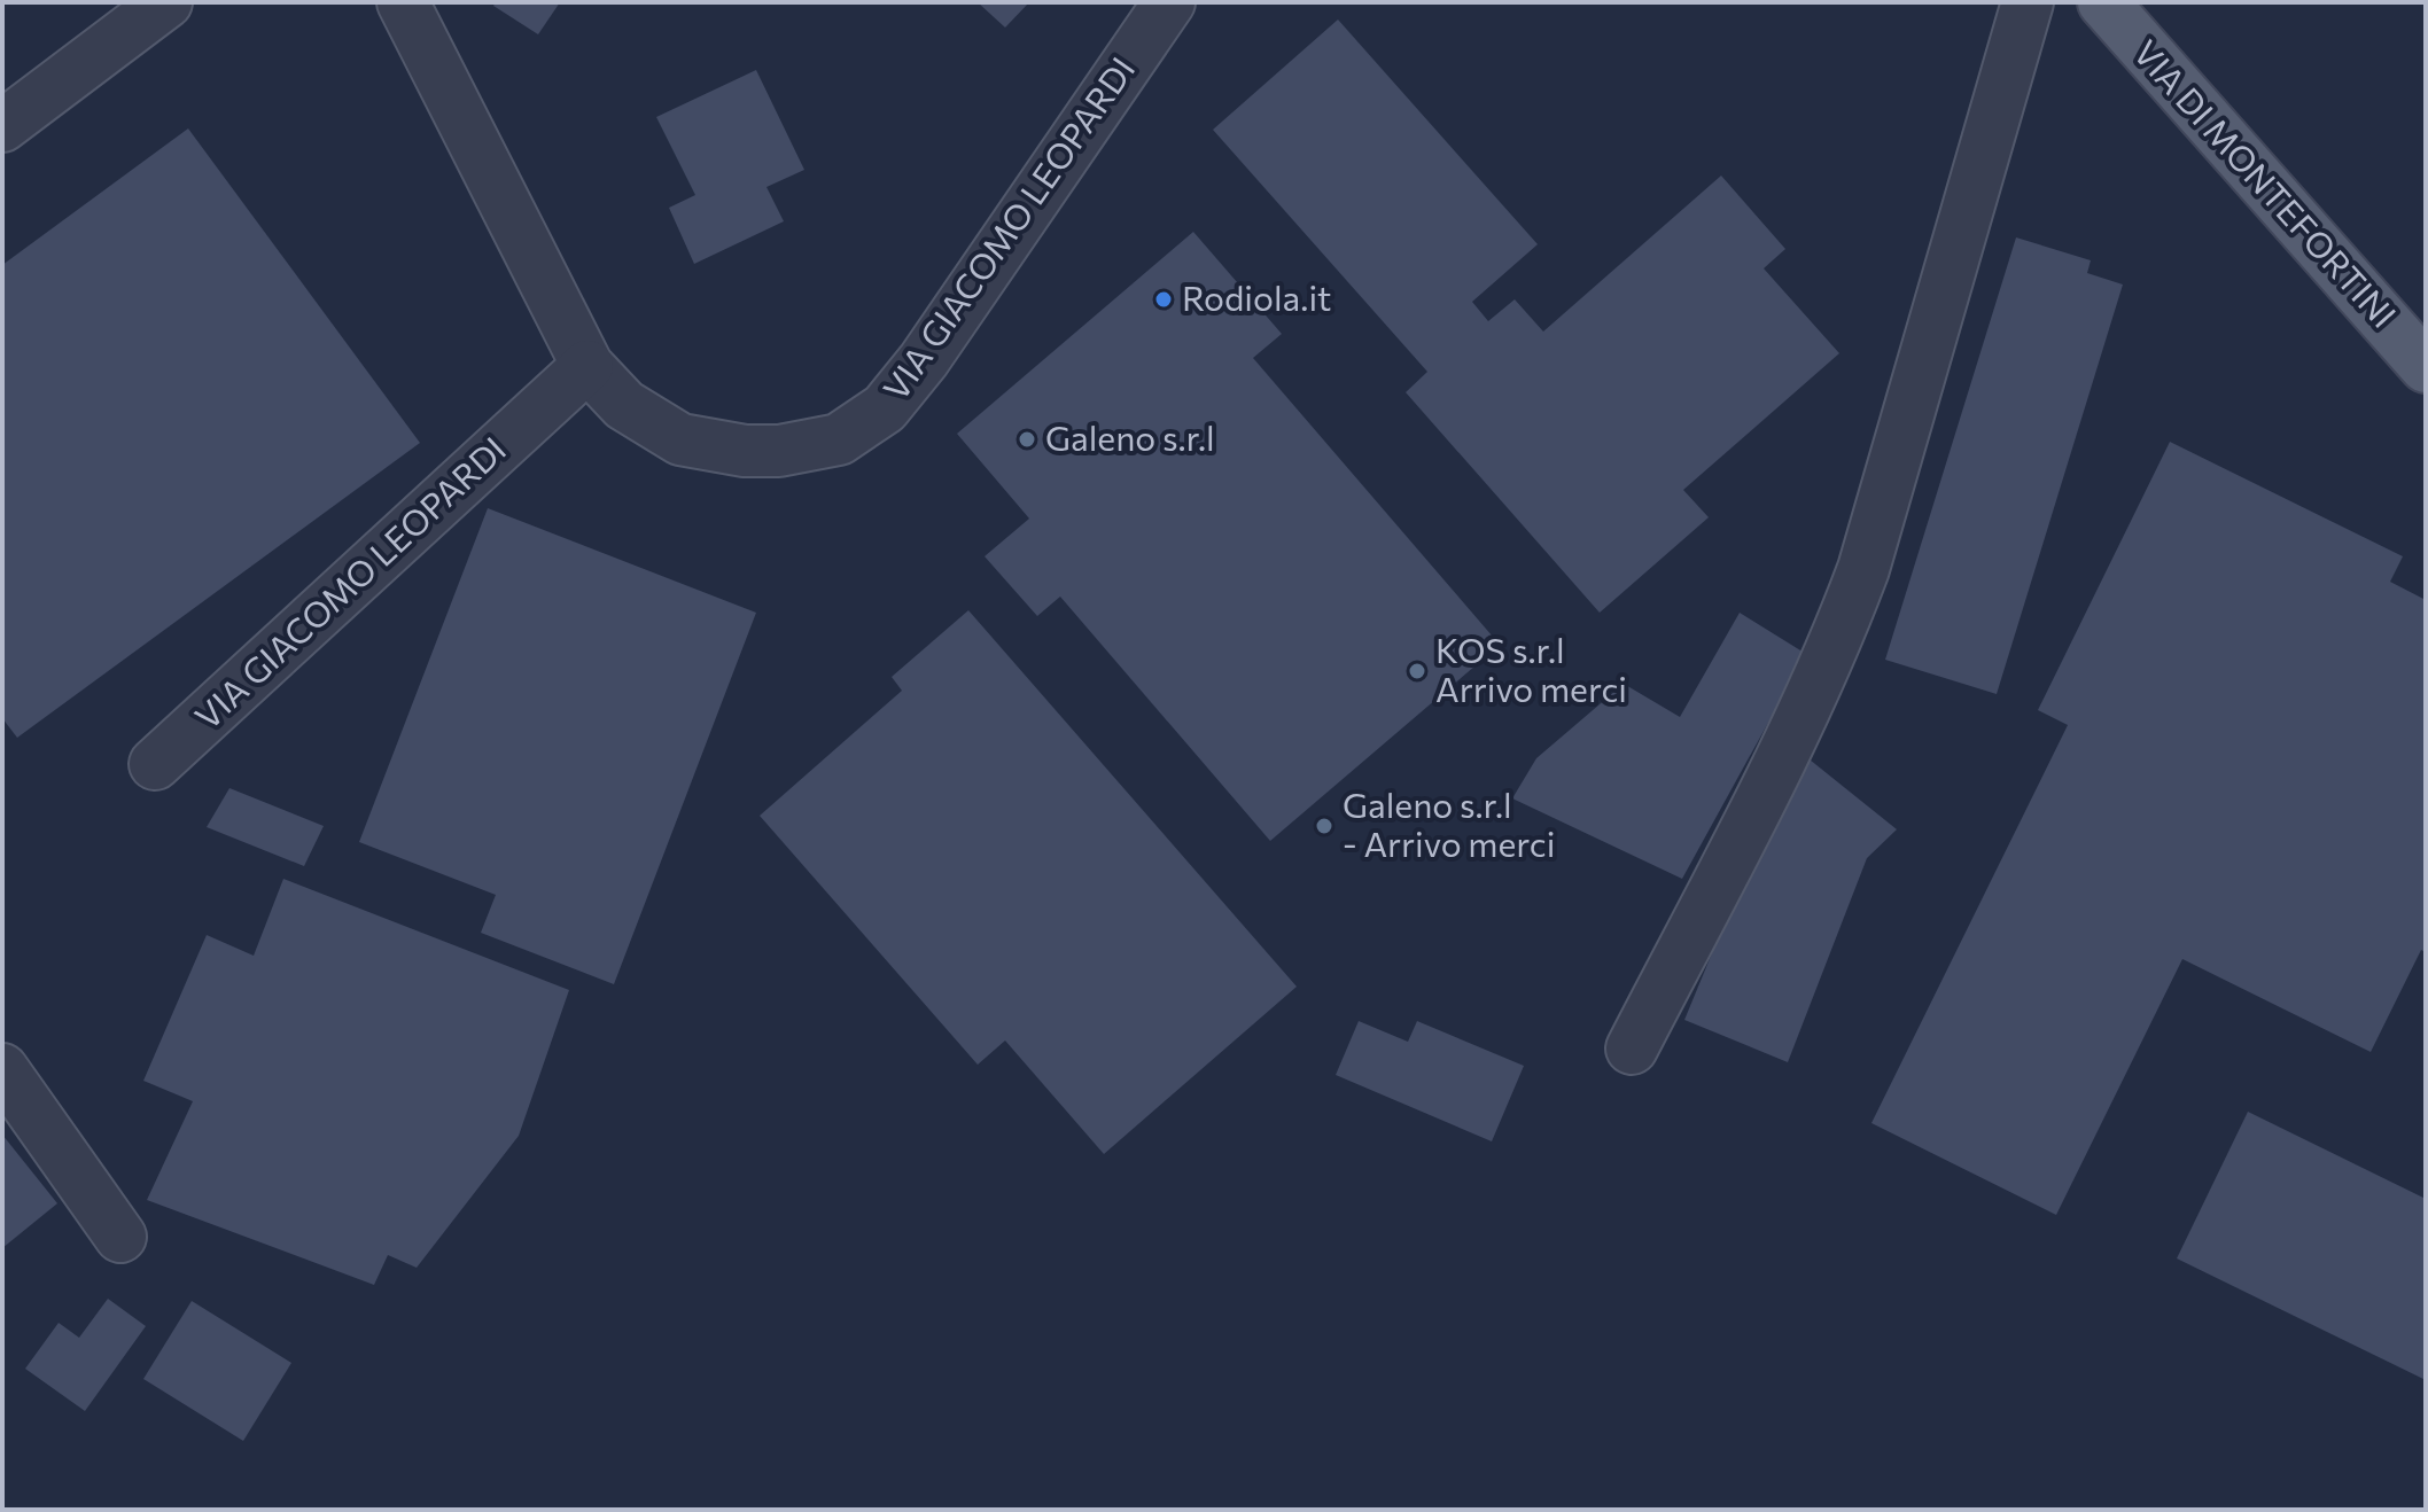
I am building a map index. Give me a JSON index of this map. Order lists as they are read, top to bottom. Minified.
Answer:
{"streets":{"main road":["VIA DI MONTEFORTINI"],"street":["VIA GIACOMO LEOPARDI"]},"places":["Rodiola.it","Galeno s.r.l","KOS s.r.l Arrivo merci","Galeno s.r.l - Arrivo merci"]}
